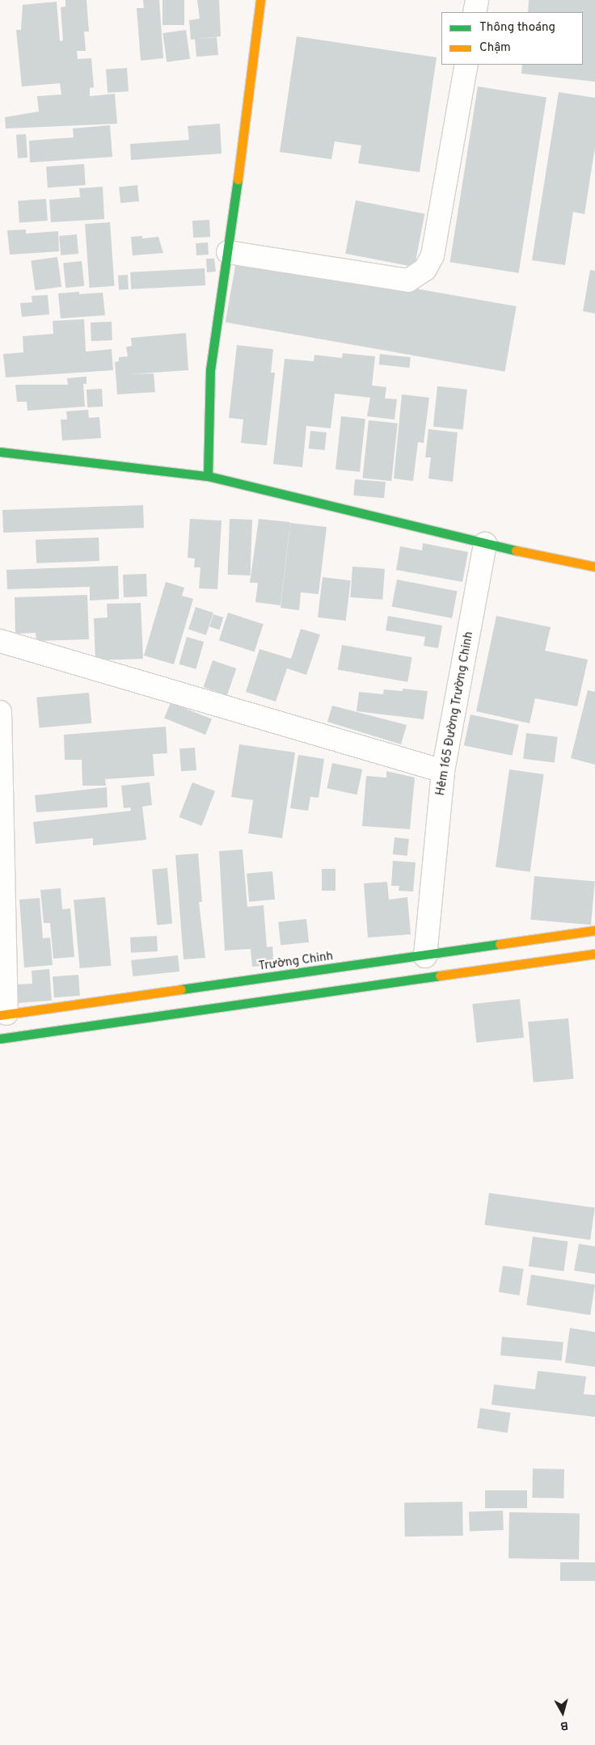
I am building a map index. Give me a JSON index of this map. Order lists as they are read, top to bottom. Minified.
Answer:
{"streets":{"street":["Hẻm 165 Đường Trường Chinh","Trường Chinh"]},"crossings":[["Hẻm 165 Đường Trường Chinh","Trường Chinh"]],"legend":["Thông thoáng","Chậm"],"north":"bottom"}
